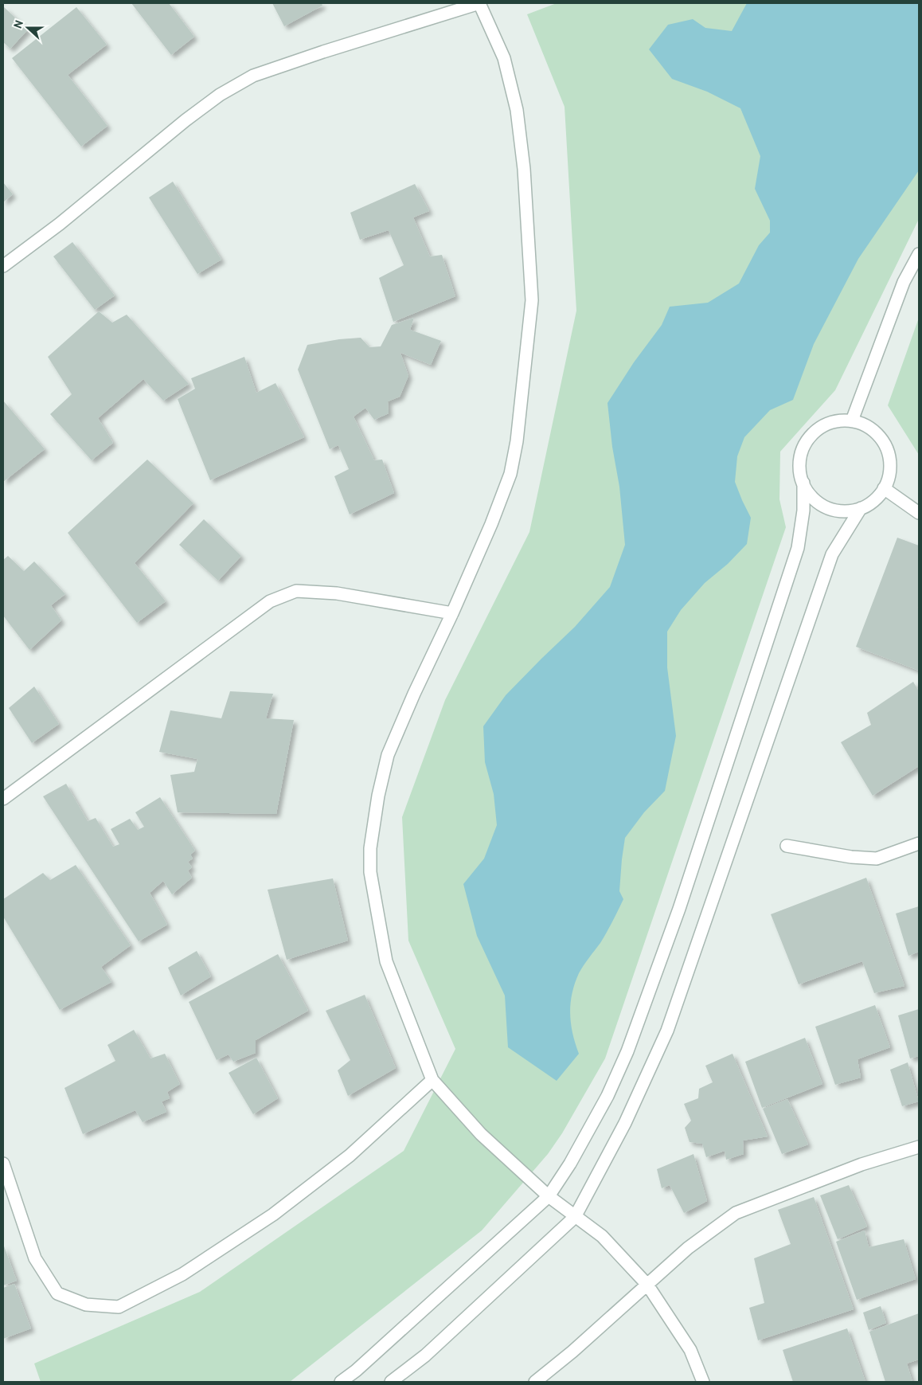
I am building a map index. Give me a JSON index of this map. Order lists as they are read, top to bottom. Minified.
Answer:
{"north":"left"}
